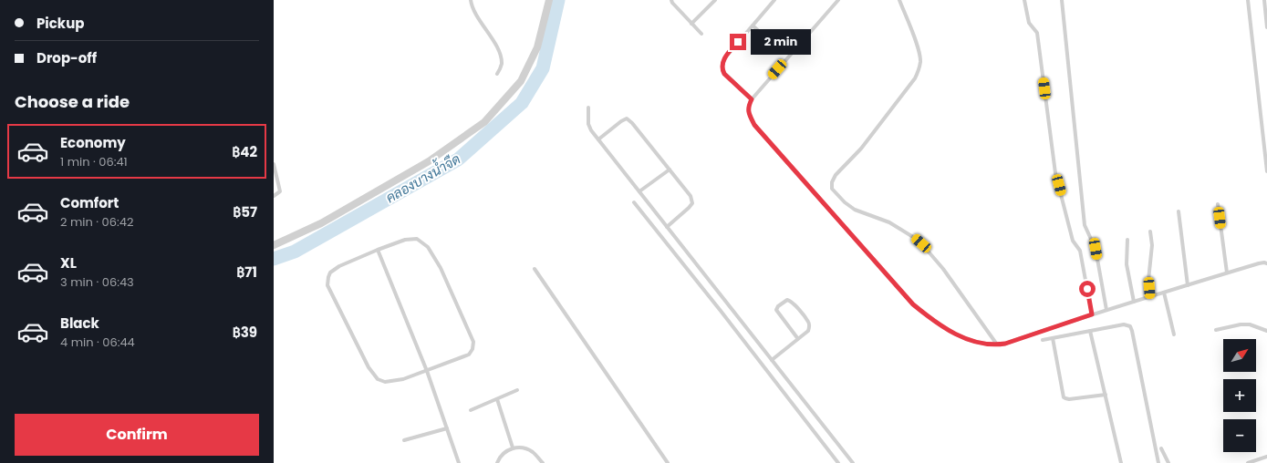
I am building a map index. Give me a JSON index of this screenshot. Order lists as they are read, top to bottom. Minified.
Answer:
{"water":["คลองบางน้ำจืด"],"north":"top right","page":{"banner":["Pickup","Drop-off"],"bubble":"2 min","heading":"Choose a ride","list":[{"name":"Economy","note":"1 min · 06:41","value":"฿42"},{"name":"Comfort","note":"2 min · 06:42","value":"฿57"},{"name":"XL","note":"3 min · 06:43","value":"฿71"},{"name":"Black","note":"4 min · 06:44","value":"฿39"}],"map_buttons":["+","−"],"buttons":"Confirm"}}
